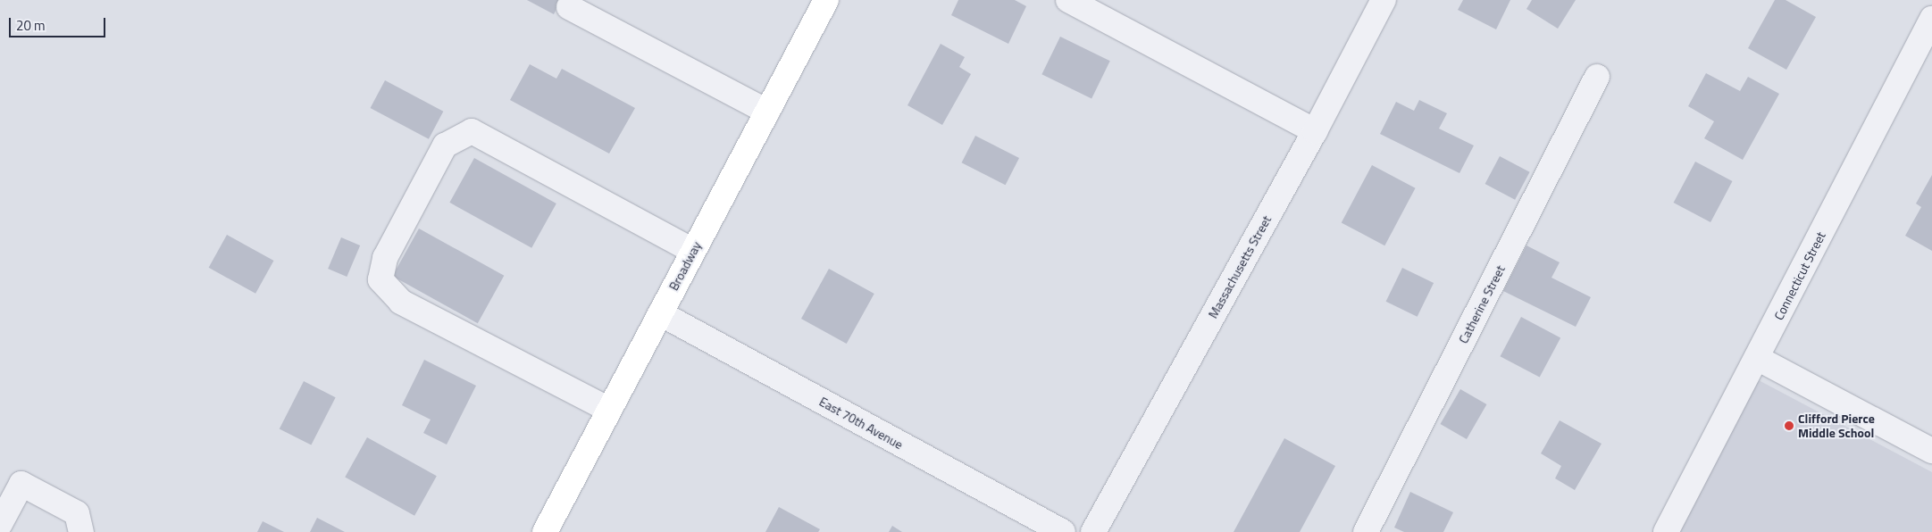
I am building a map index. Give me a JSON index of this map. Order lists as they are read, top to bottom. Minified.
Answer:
{"streets":{"main road":["Broadway"],"street":["Massachusetts Street","Connecticut Street","Catherine Street","East 70th Avenue"]},"crossings":[["Broadway","East 70th Avenue"]],"places":["Clifford Pierce Middle School"],"scale_bar":"20 m"}
